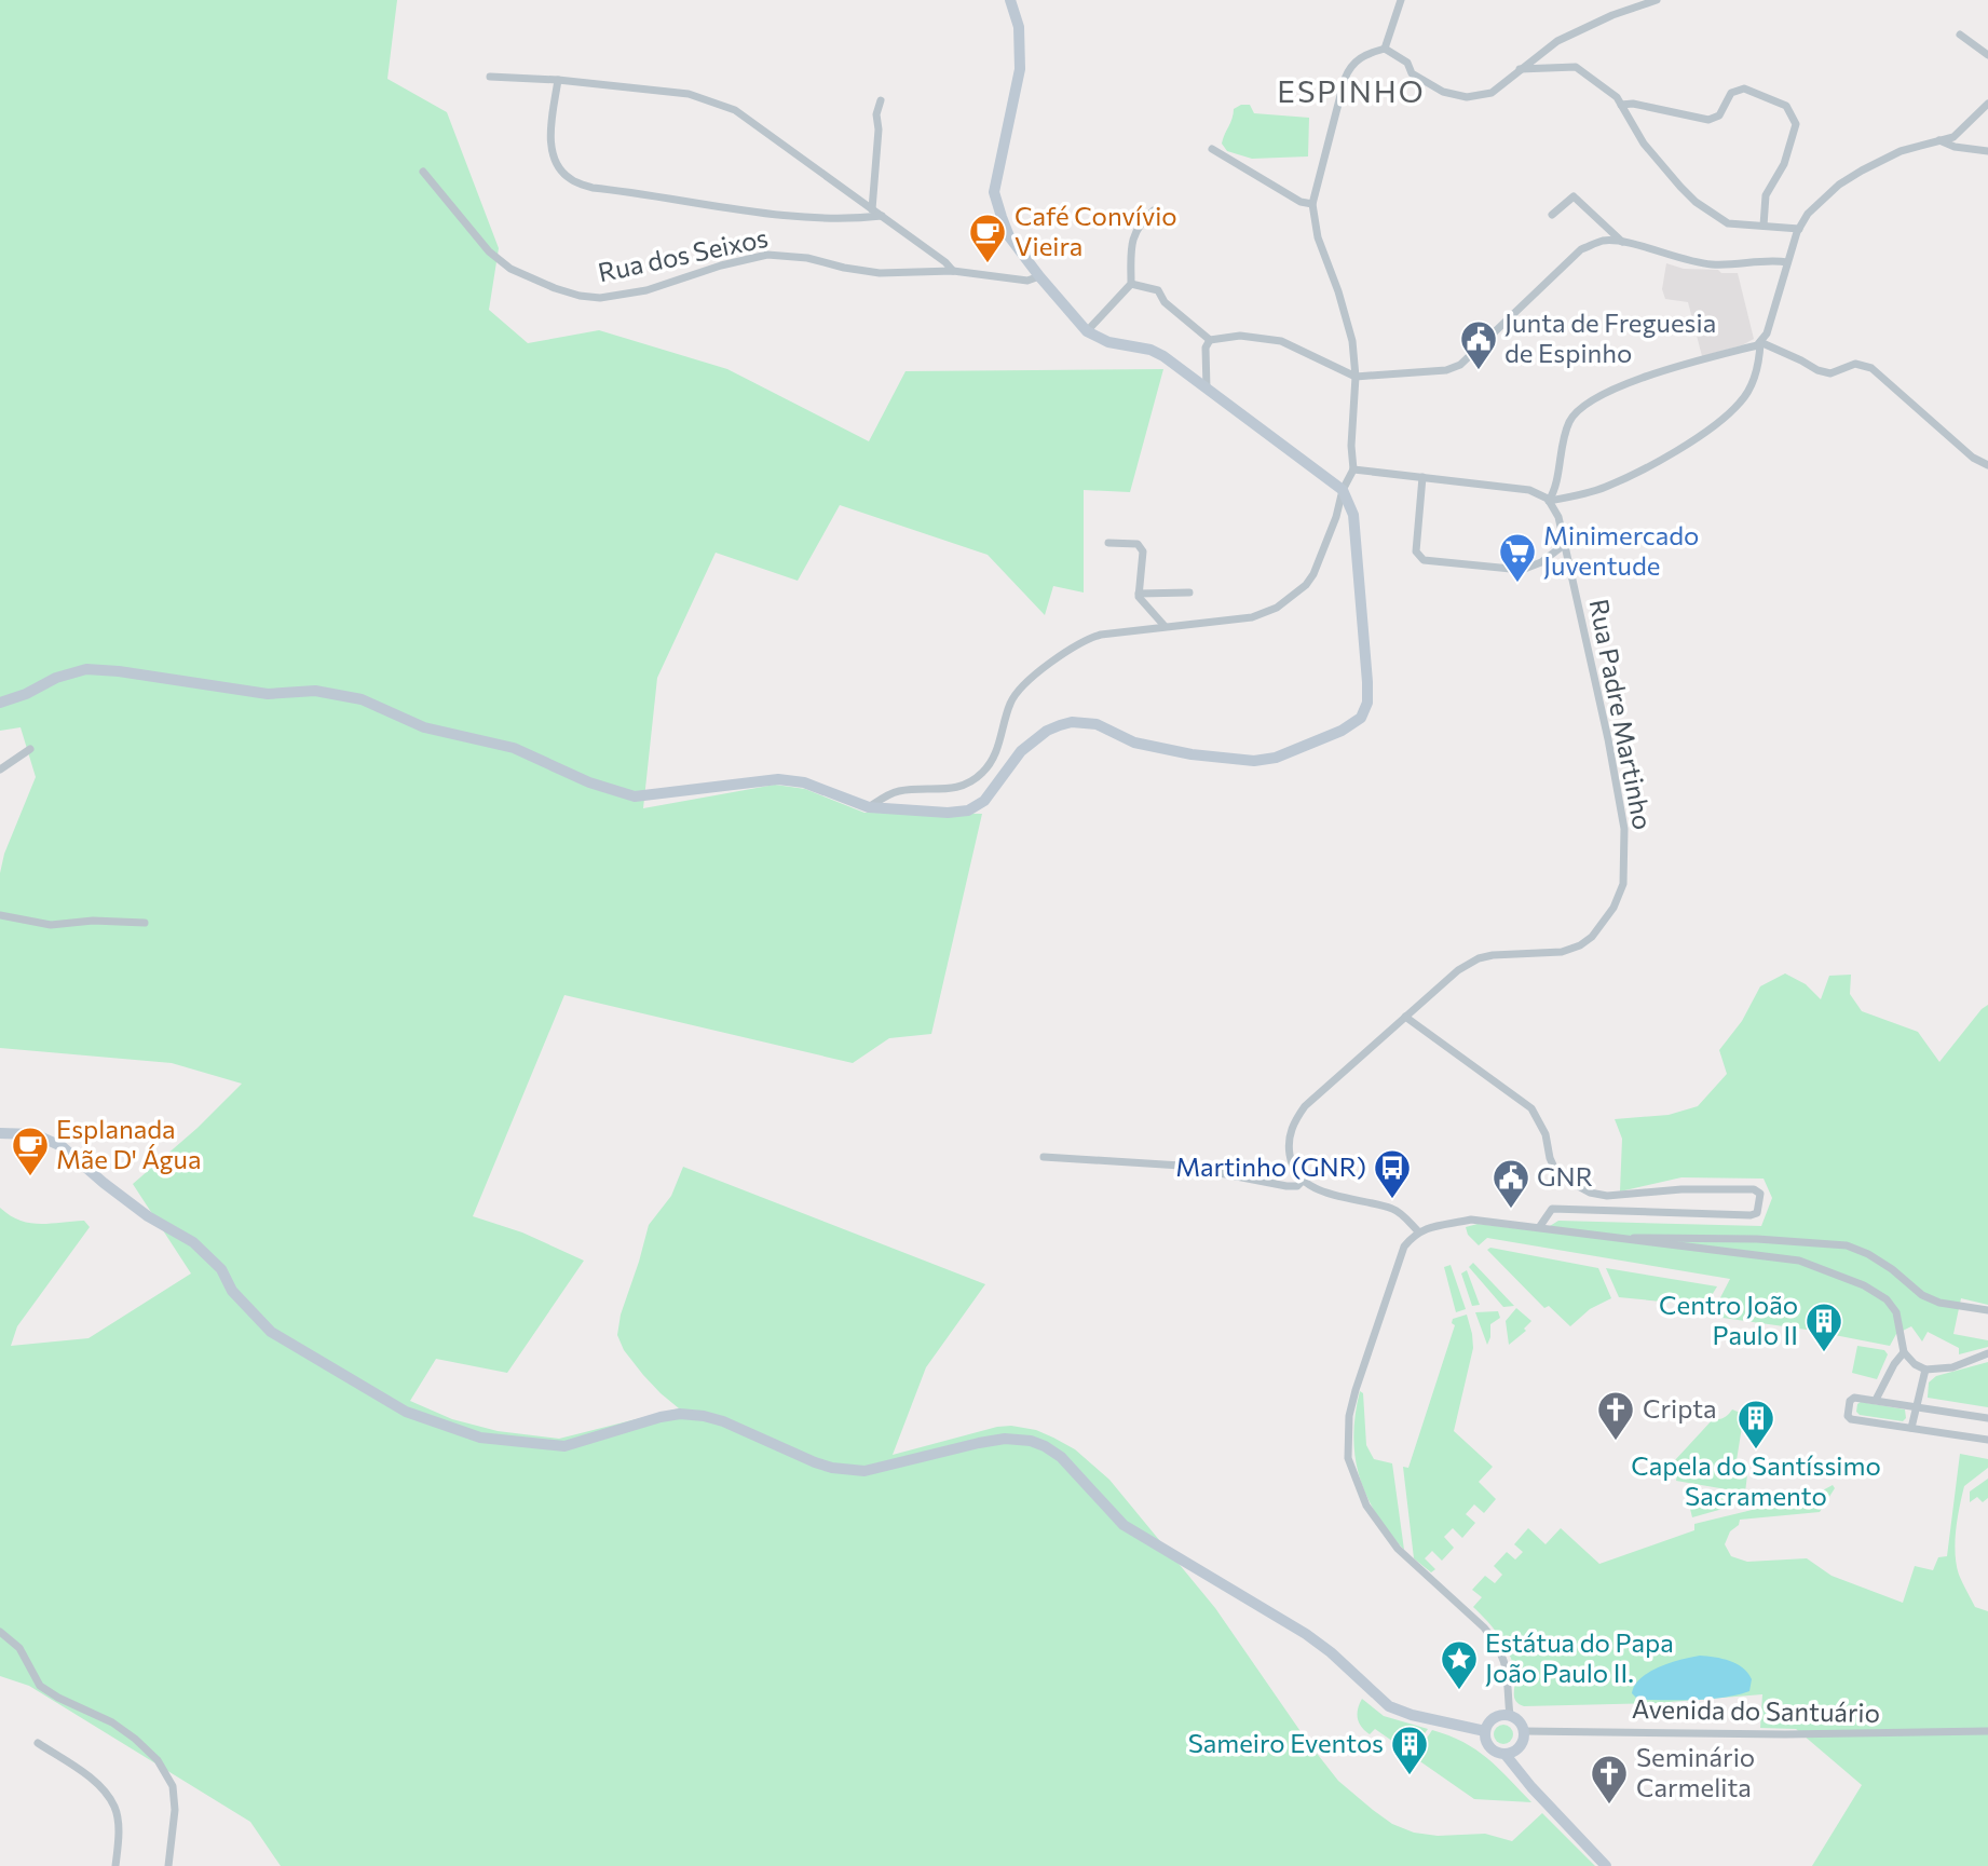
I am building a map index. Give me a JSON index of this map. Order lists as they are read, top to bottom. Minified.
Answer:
{"streets":{"street":["Rua dos Seixos","Rua Padre Martinho","Avenida do Santuário"]},"districts":["ESPINHO"],"places":{"cafe":["Café Convívio Vieira","Esplanada Mãe D' Água"],"public building":["Junta de Freguesia de Espinho","GNR"],"supermarket":["Minimercado Juventude"],"bus stop":["Martinho (GNR)"],"building":["Centro João Paulo II","Capela do Santíssimo Sacramento","Sameiro Eventos"],"church":["Cripta","Seminário Carmelita"],"place":["Estátua do Papa João Paulo II."]}}
